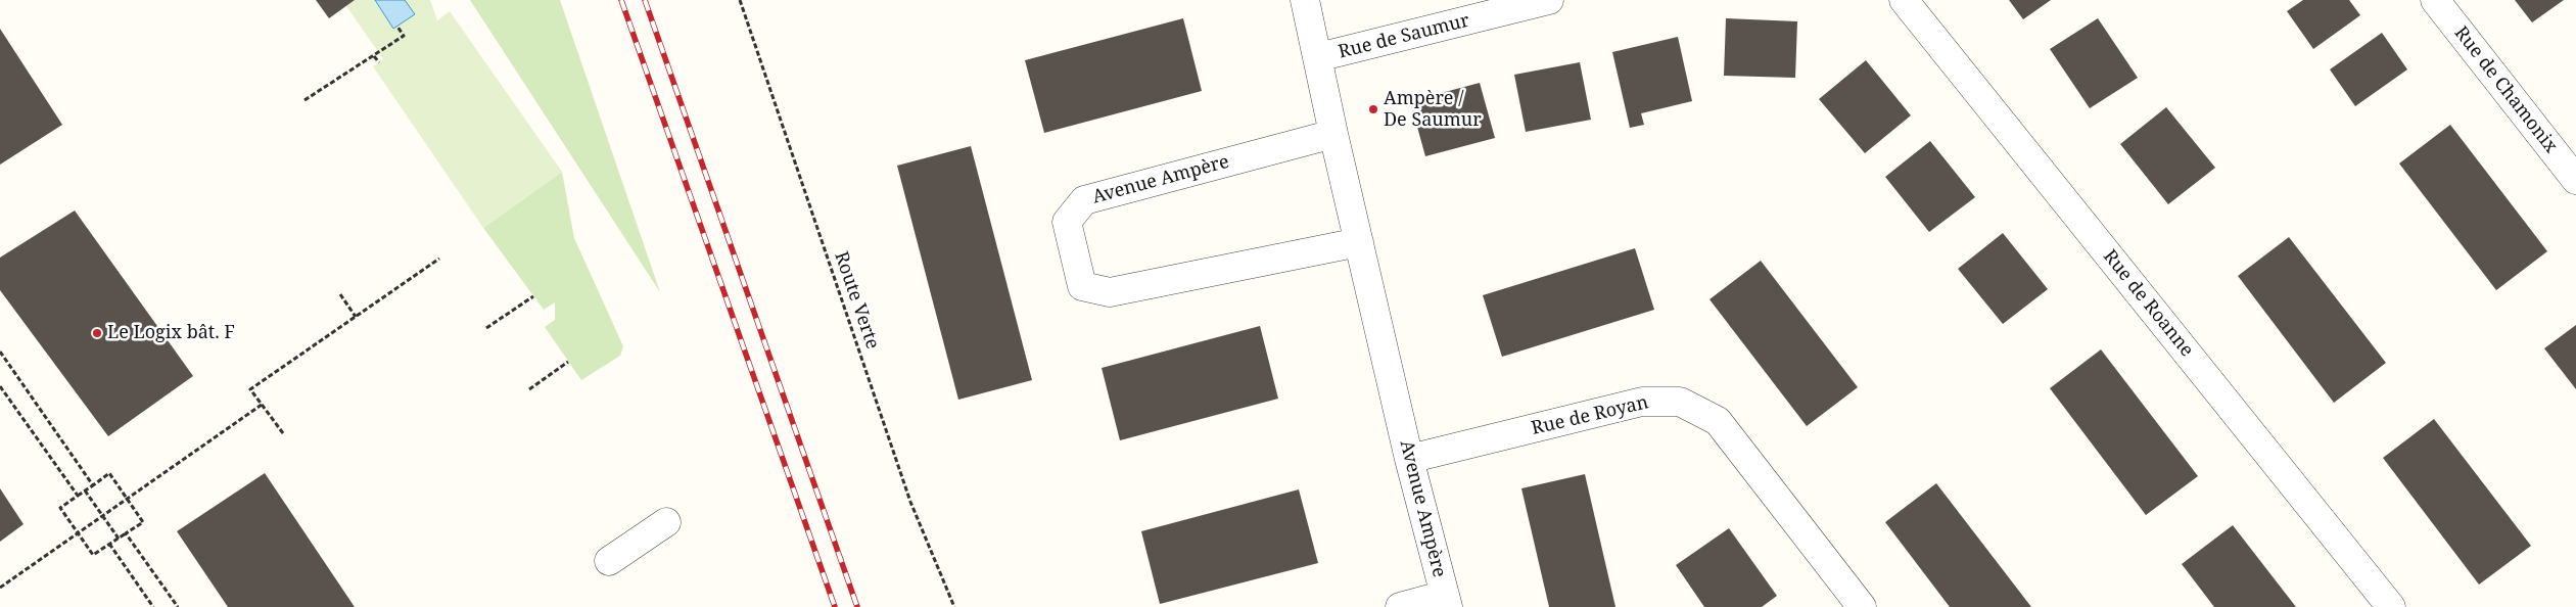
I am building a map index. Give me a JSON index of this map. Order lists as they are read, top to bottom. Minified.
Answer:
{"streets":{"street":["Rue de Saumur","Rue de Chamonix","Avenue Ampère","Rue de Roanne","Rue de Royan"],"path":["Route Verte"]},"crossings":[["Rue de Saumur","Avenue Ampère"],["Avenue Ampère","Rue de Royan"]],"places":["Ampère / De Saumur","Le Logix bât. F"]}
